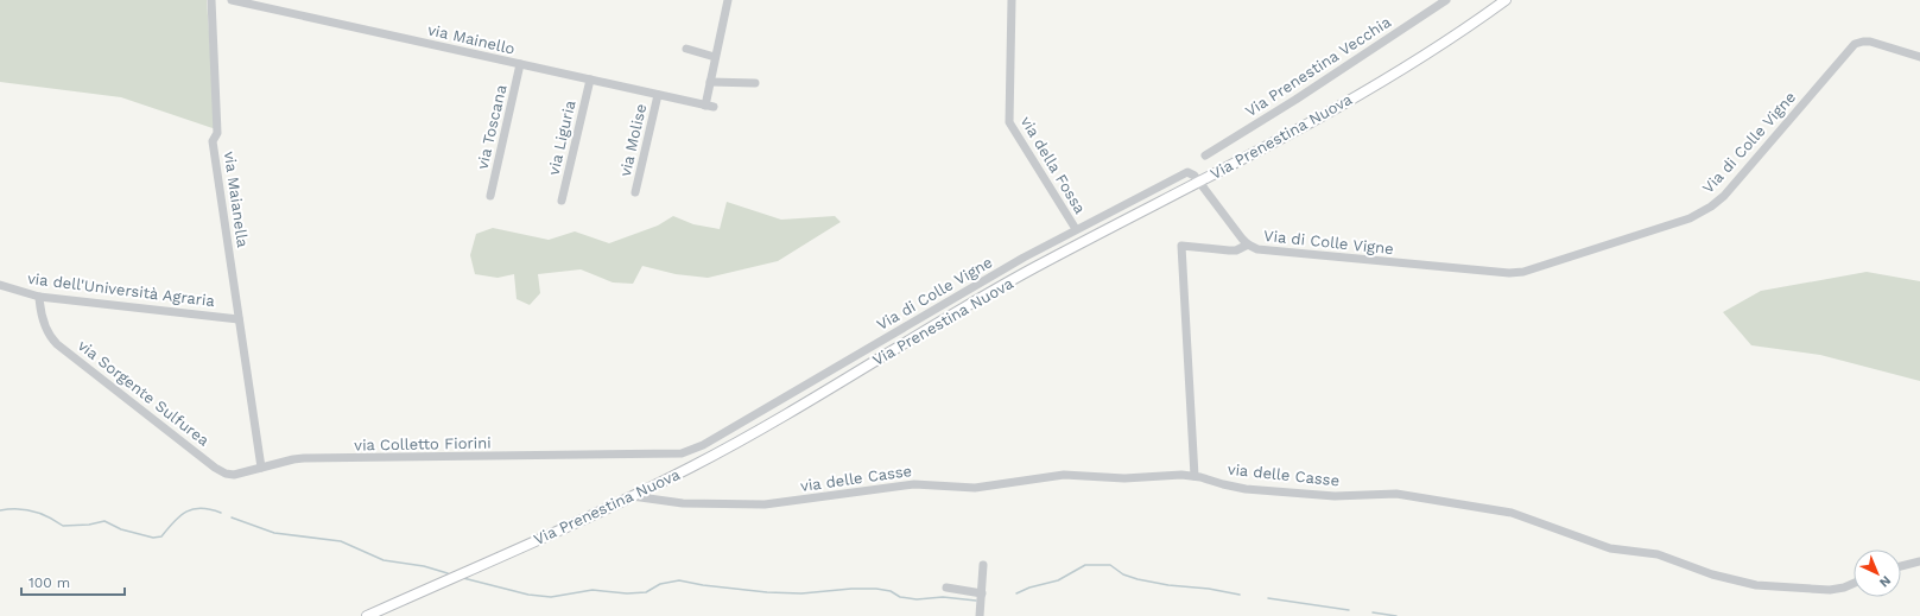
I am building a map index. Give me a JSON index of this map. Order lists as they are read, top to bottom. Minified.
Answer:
{"streets":{"main road":["Via Prenestina Nuova"],"street":["via Mainello","Via Prenestina Vecchia","via Toscana","via Liguria","via Molise","Via di Colle Vigne","via della Fossa","via Maianella","via dell'Università Agraria","via Sorgente Sulfurea","via Colletto Fiorini","via delle Casse"]},"crossings":[["via Mainello","via Toscana"],["via Mainello","via Liguria"],["via Mainello","via Molise"],["Via Prenestina Nuova","Via di Colle Vigne"],["Via Prenestina Nuova","via delle Casse"],["Via di Colle Vigne","via della Fossa"],["Via di Colle Vigne","via Colletto Fiorini"],["via Maianella","via dell'Università Agraria"],["via Maianella","via Sorgente Sulfurea"],["via Maianella","via Colletto Fiorini"],["via dell'Università Agraria","via Sorgente Sulfurea"],["via Sorgente Sulfurea","via Colletto Fiorini"]],"scale_bar":"100 m","north":"bottom right"}
